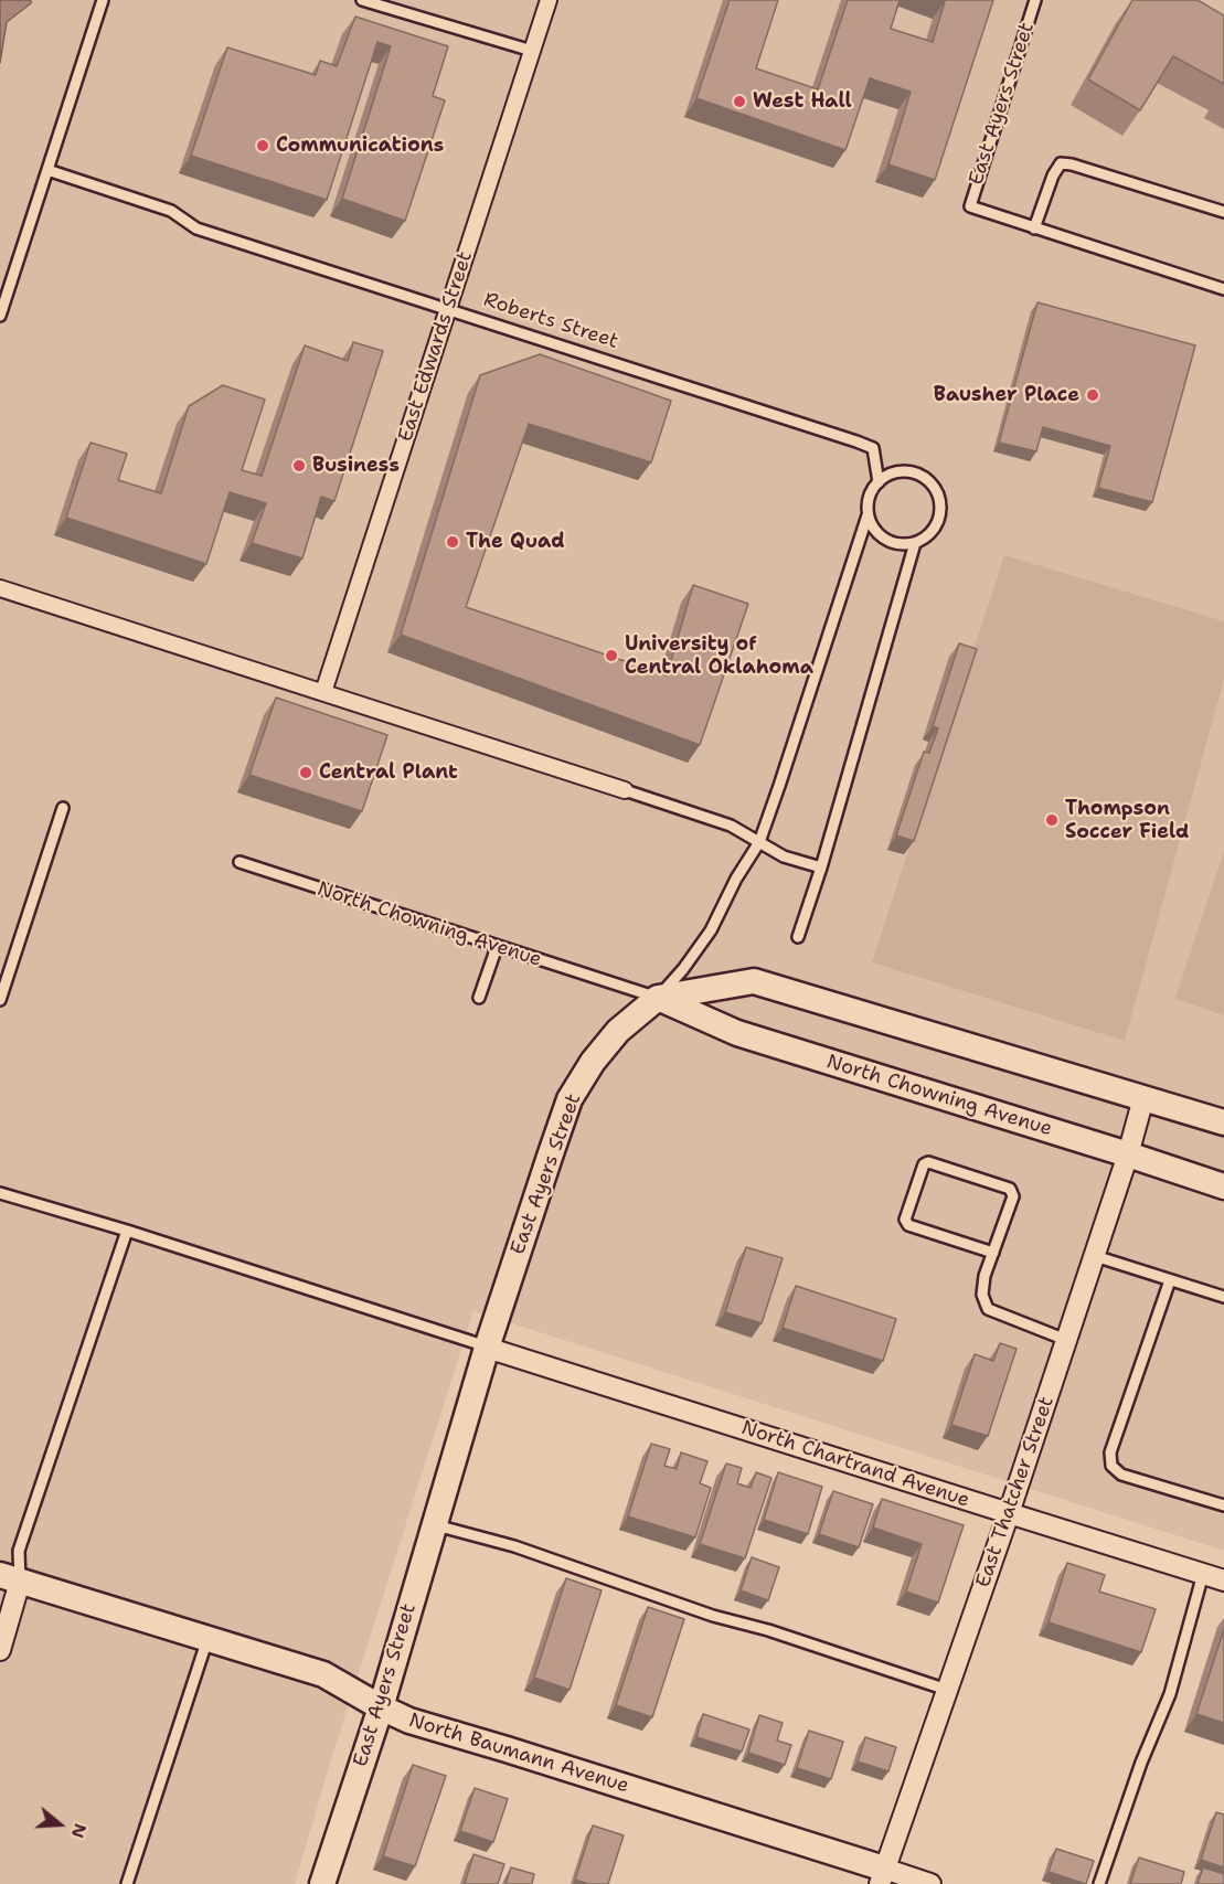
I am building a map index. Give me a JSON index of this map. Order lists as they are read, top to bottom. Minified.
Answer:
{"streets":{"street":["East Ayers Street","East Edwards Street","North Chowning Avenue","North Chartrand Avenue","East Thatcher Street","North Baumann Avenue"],"lane":["Roberts Street"]},"crossings":[["East Ayers Street","Roberts Street"],["East Ayers Street","North Chowning Avenue"],["East Ayers Street","North Chartrand Avenue"],["East Ayers Street","North Baumann Avenue"],["Roberts Street","East Edwards Street"],["North Chowning Avenue","East Thatcher Street"],["North Chartrand Avenue","East Thatcher Street"],["East Thatcher Street","North Baumann Avenue"]],"places":["West Hall","Communications","Bausher Place","Business","The Quad","University of Central Oklahoma","Central Plant","Thompson Soccer Field"],"north":"right"}
